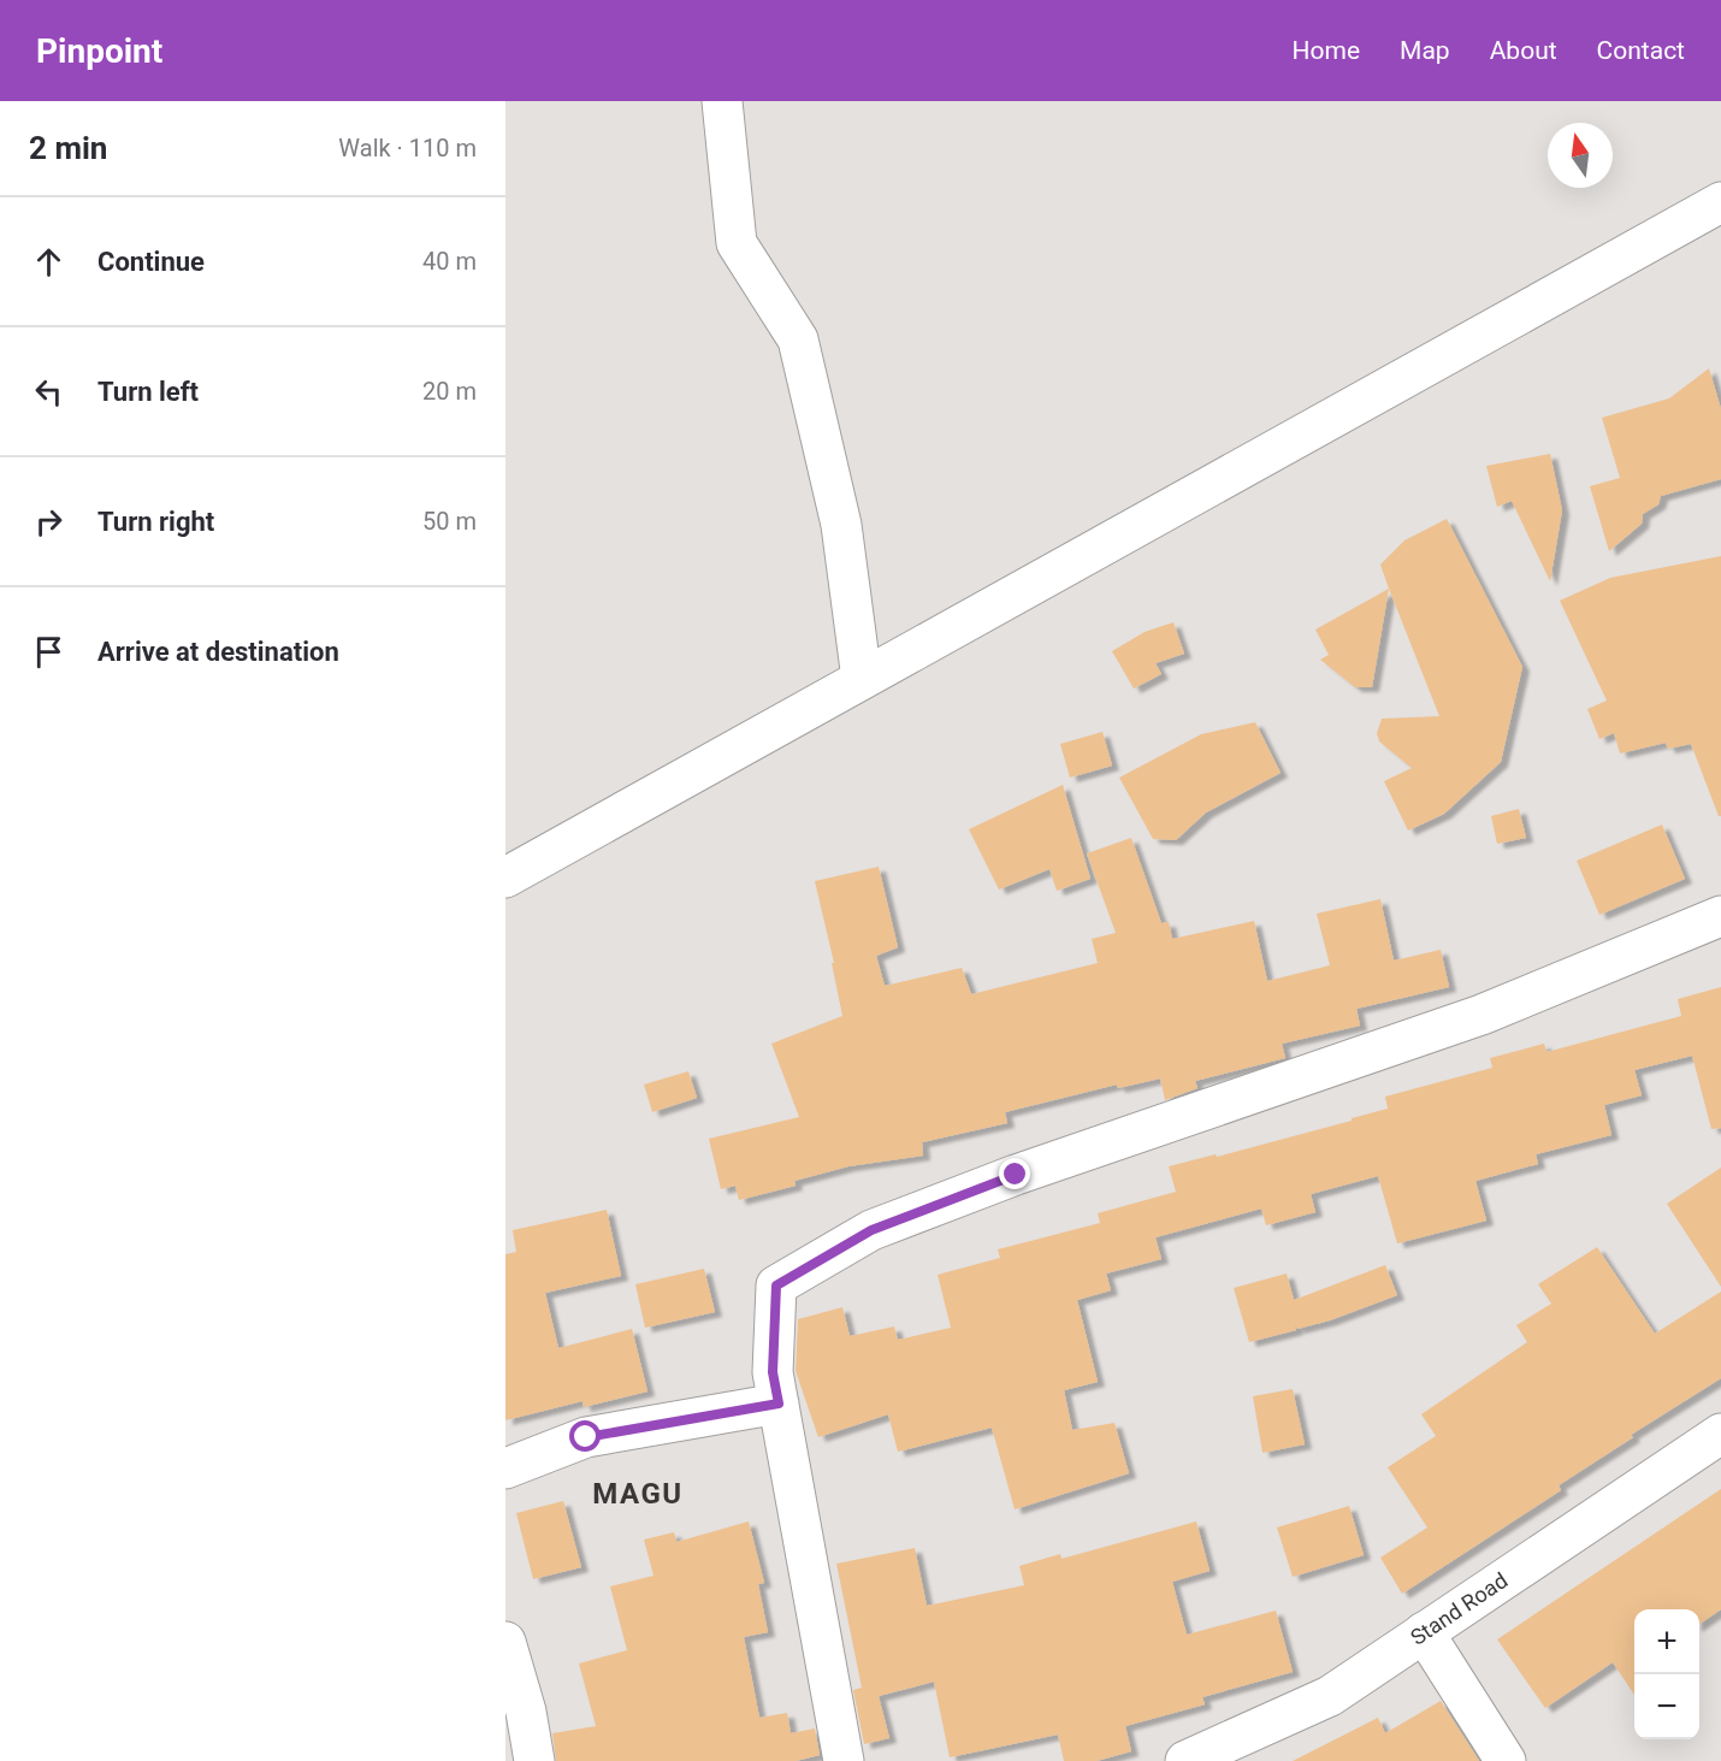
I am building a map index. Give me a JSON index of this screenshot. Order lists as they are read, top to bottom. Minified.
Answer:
{"streets":{"main road":["Stand Road"]},"districts":["MAGU"],"north":"top","page":{"header":"Pinpoint","nav":["Home","Map","About","Contact"],"heading":["2 min","Walk · 110 m"],"list":[["Continue","40 m"],["Turn left","20 m"],["Turn right","50 m"],"Arrive at destination"],"map_buttons":["+","−"]}}
